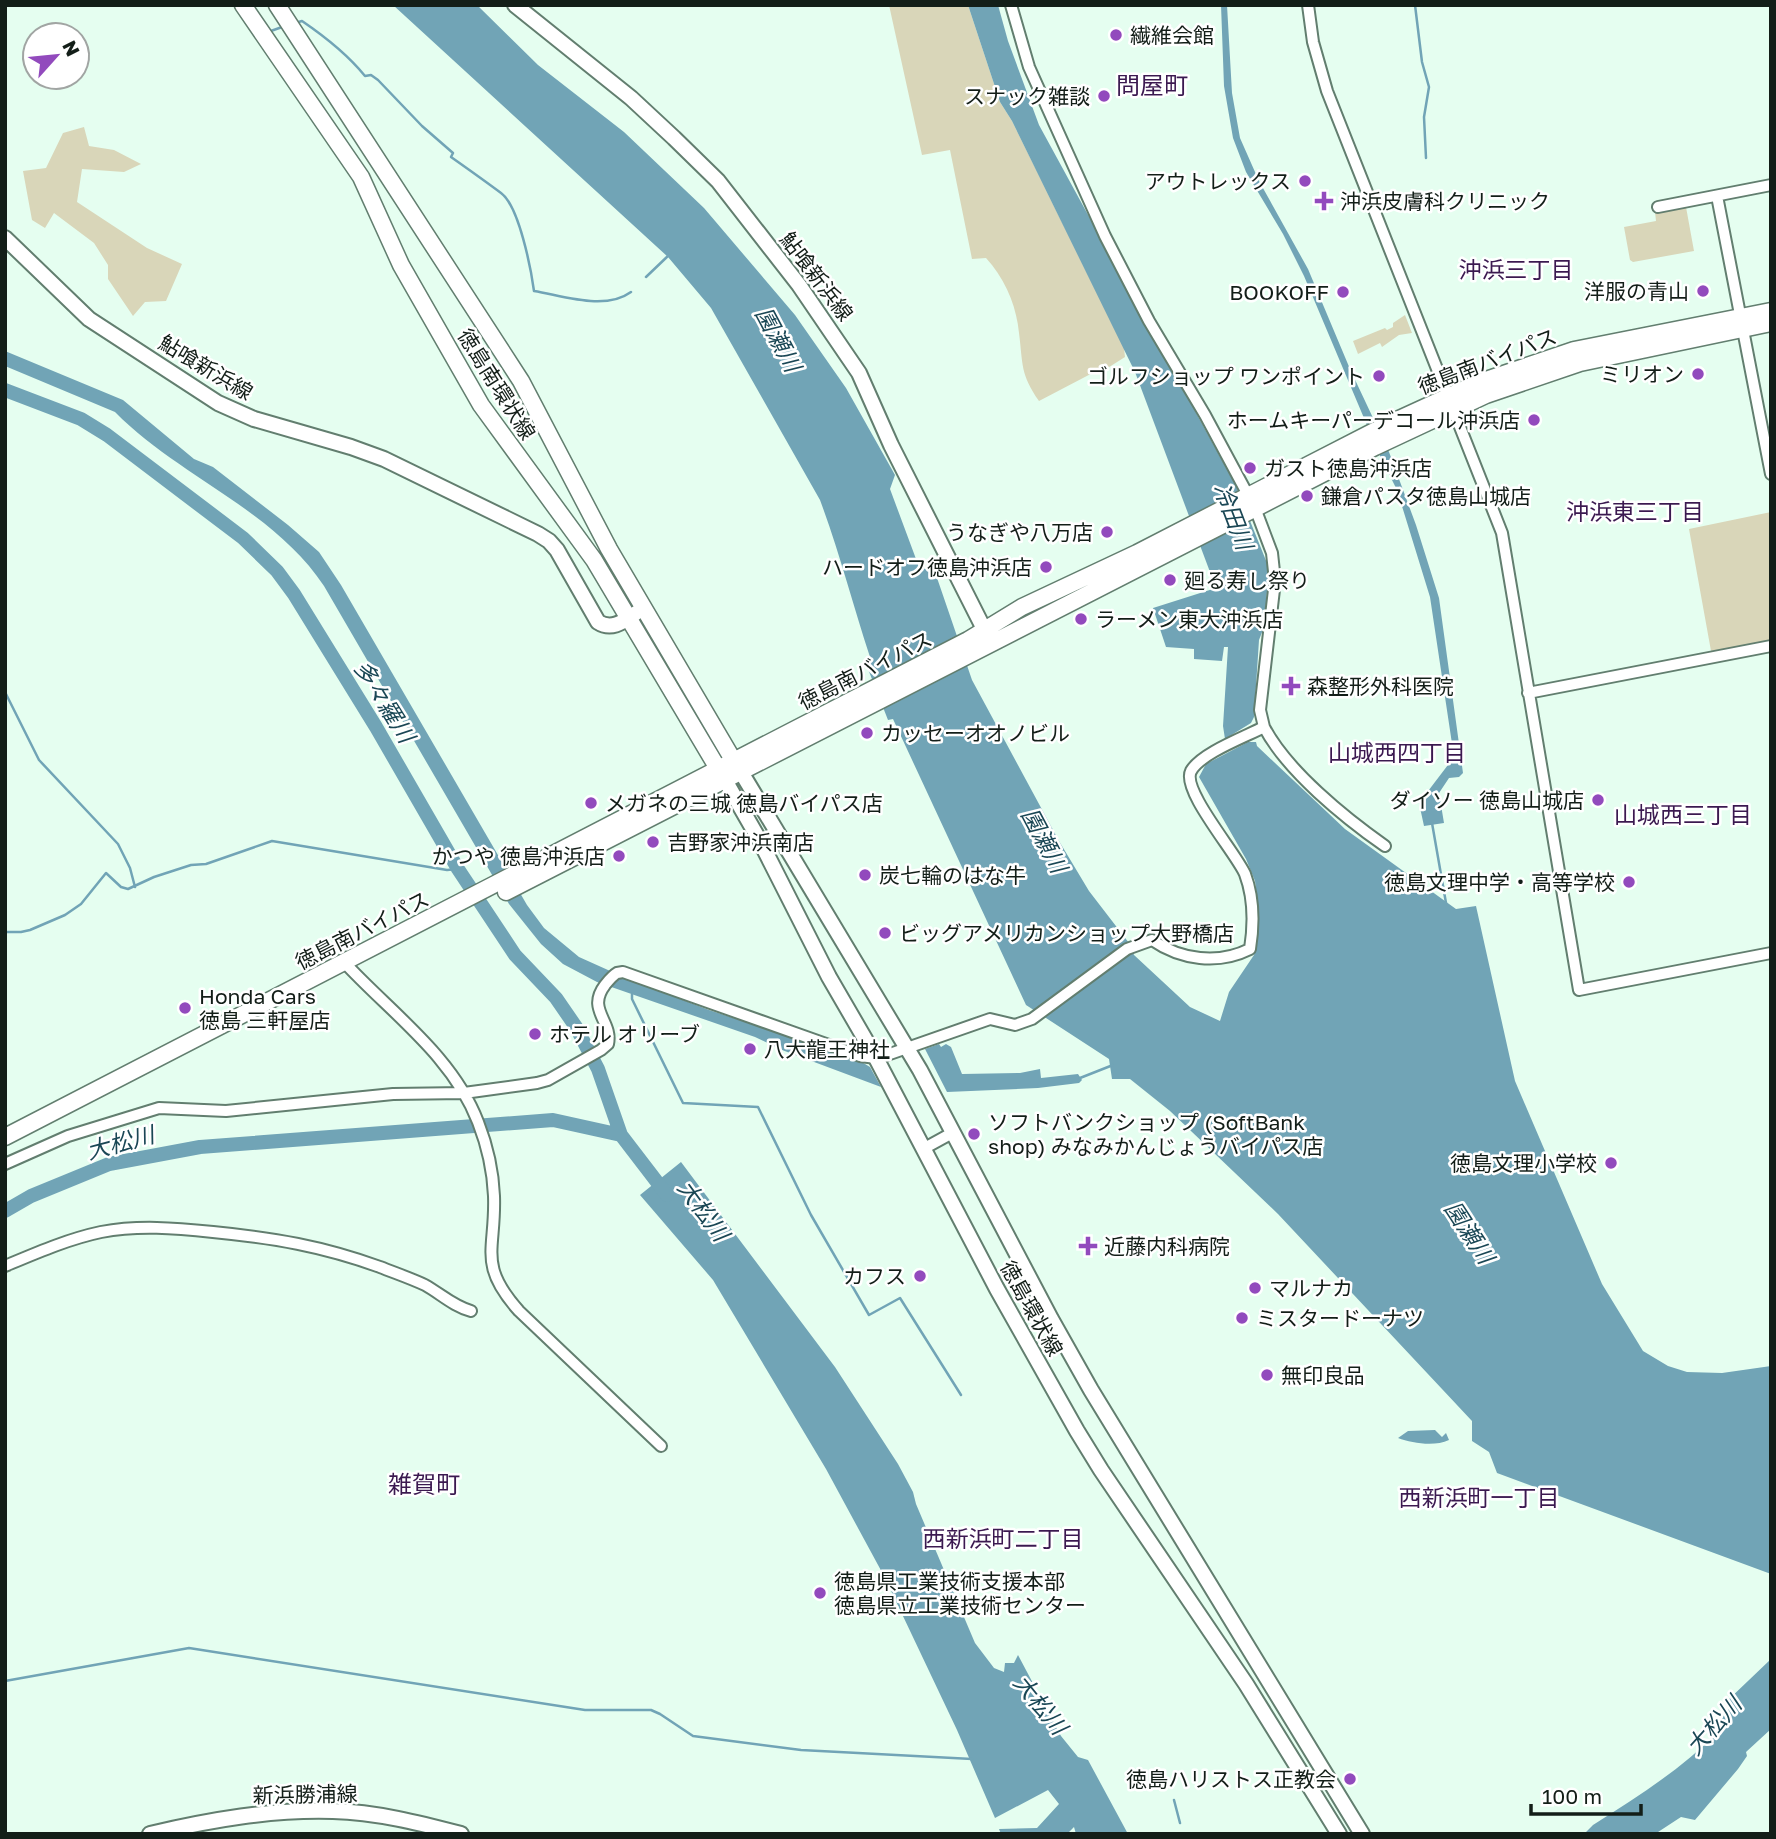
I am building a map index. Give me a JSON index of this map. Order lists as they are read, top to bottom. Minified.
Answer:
{"streets":{"highway":["徳島南バイパス","徳島南環状線"],"main road":["鮎喰新浜線","徳島環状線","新浜勝浦線"]},"crossings":[["鮎喰新浜線","徳島南バイパス"],["鮎喰新浜線","徳島南環状線"],["徳島南バイパス","徳島南環状線"],["徳島南バイパス","徳島環状線"],["徳島南環状線","徳島環状線"]],"districts":["問屋町","沖浜三丁目","沖浜東三丁目","山城西四丁目","山城西三丁目","雑賀町","西新浜町一丁目","西新浜町二丁目"],"water":["園瀬川","冷田川","多々羅川","大松川"],"places":{"other":["繊維会館","スナック雑談","アウトレックス","洋服の青山","BOOKOFF","ミリオン","ゴルフショップ ワンポイント","ホームキーパーデコール沖浜店","ガスト徳島沖浜店","鎌倉パスタ徳島山城店","うなぎや八万店","ハードオフ徳島沖浜店","廻る寿し祭り","ラーメン東大沖浜店","カッセーオオノビル","ダイソー 徳島山城店","メガネの三城 徳島バイパス店","吉野家沖浜南店","かつや 徳島沖浜店","炭七輪のはな牛","徳島文理中学・高等学校","ビッグアメリカンショップ大野橋店","Honda Cars 徳島 三軒屋店","ホテル オリーブ","八大龍王神社","ソフトバンクショップ (SoftBank shop) みなみかんじょうバイパス店","徳島文理小学校","カフス","マルナカ","ミスタードーナツ","無印良品","徳島県工業技術支援本部 徳島県立工業技術センター","徳島ハリストス正教会"],"health":["沖浜皮膚科クリニック","森整形外科医院","近藤内科病院"]},"scale_bar":"100 m","north":"top right"}
